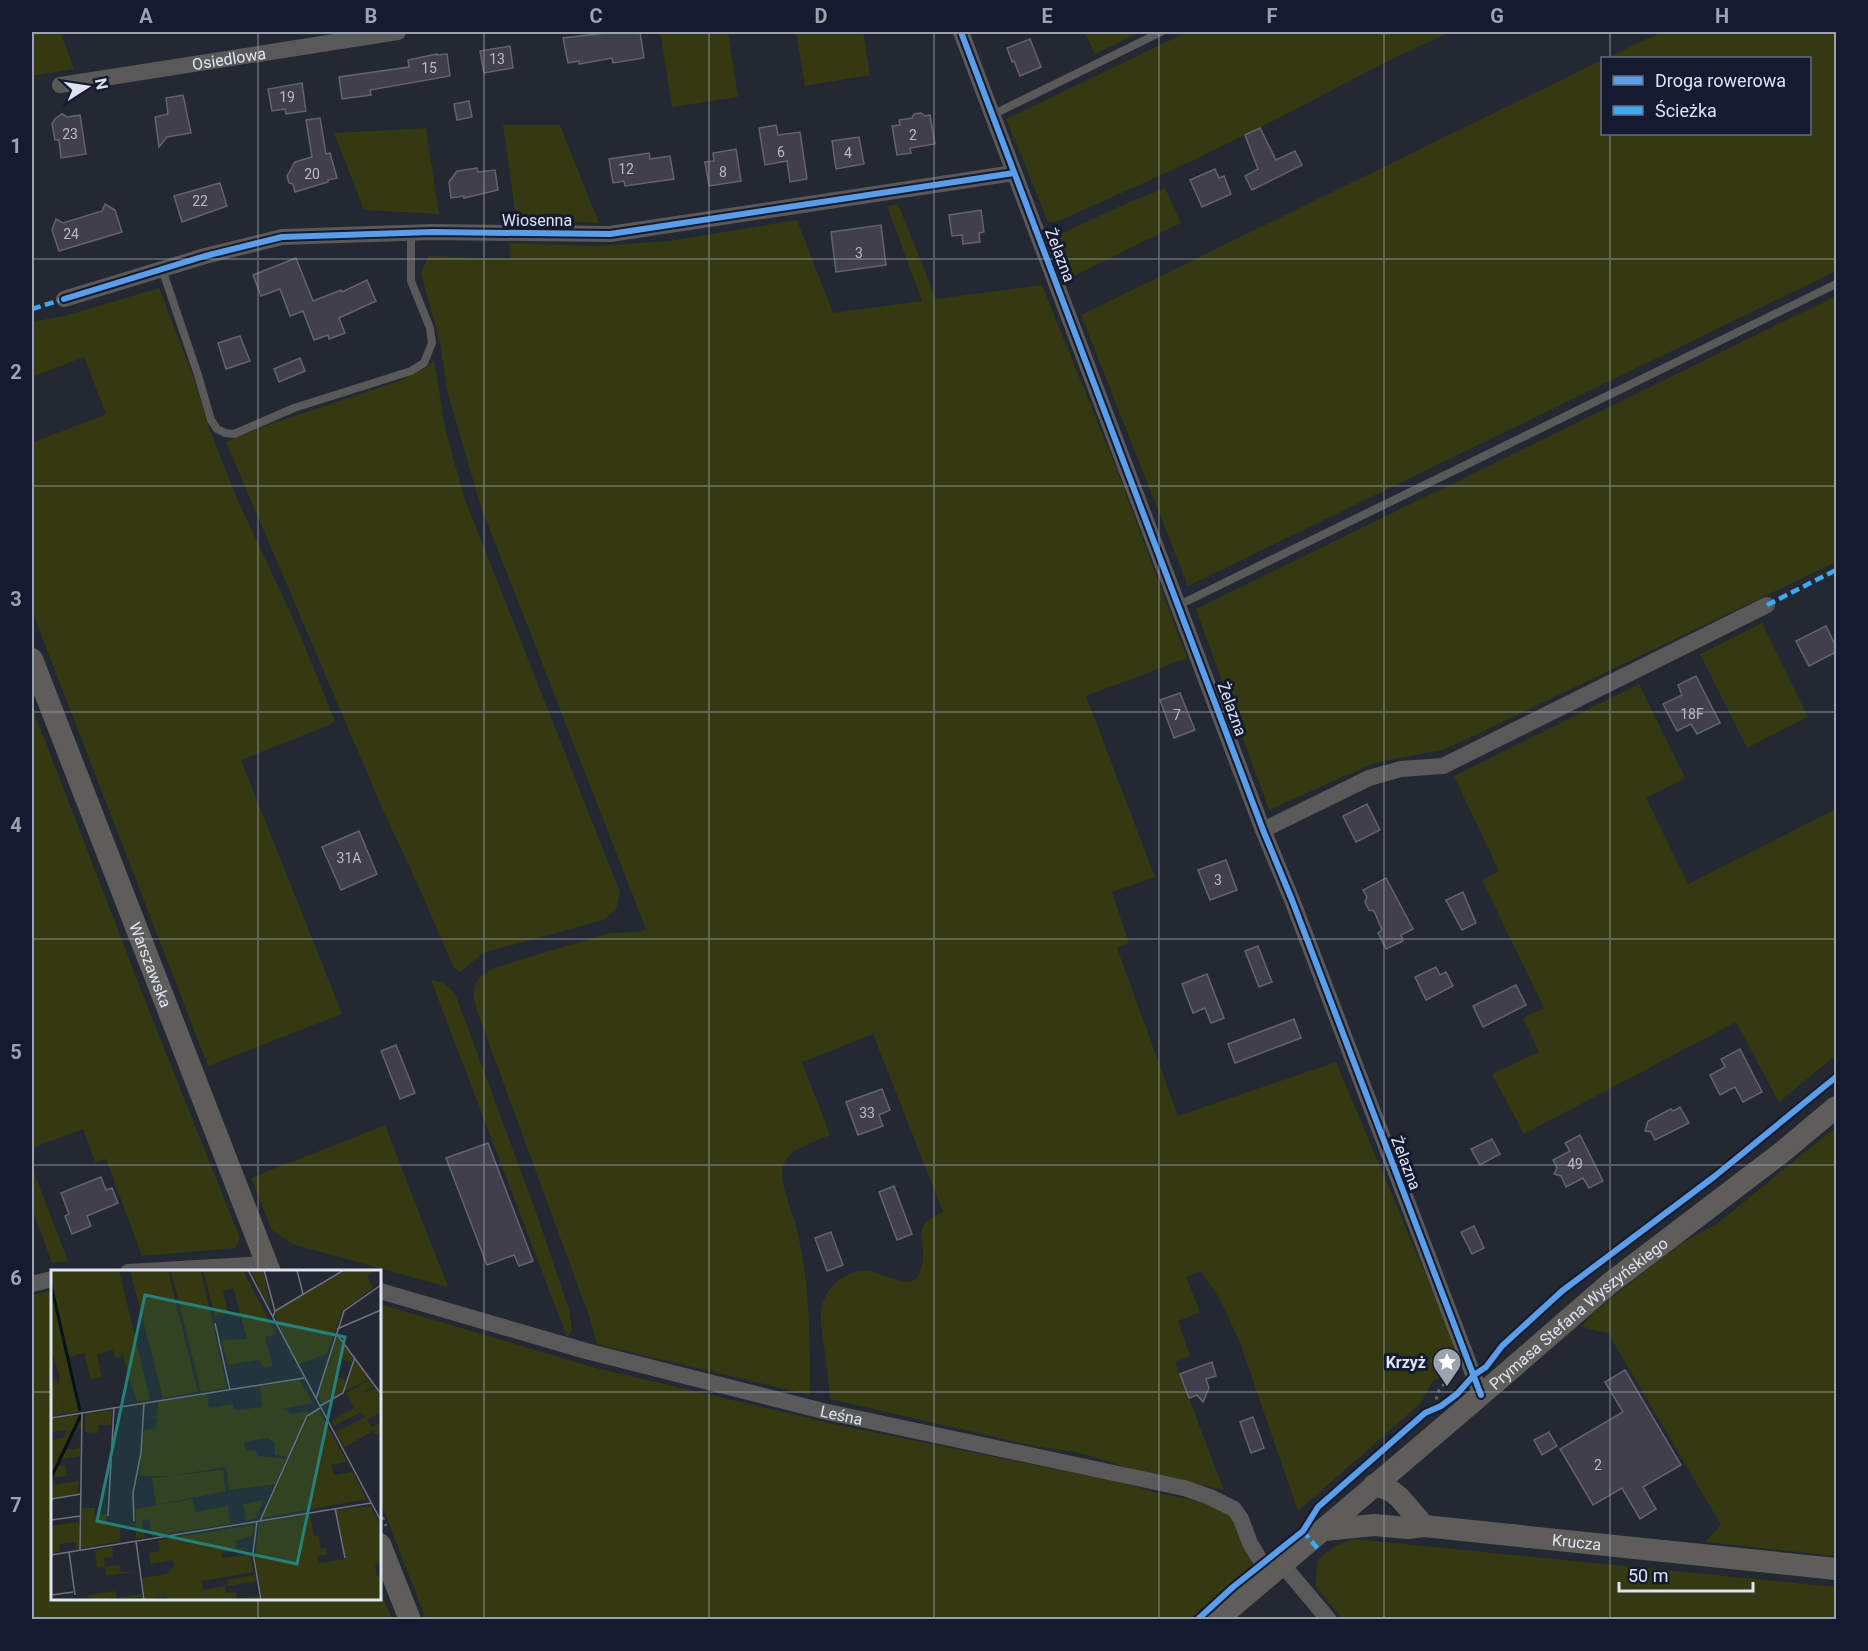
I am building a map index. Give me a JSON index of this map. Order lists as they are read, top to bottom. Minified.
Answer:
{"streets":{"street":["Osiedlowa","Wiosenna","Żelazna","Warszawska","Prymasa Stefana Wyszyńskiego","Leśna","Krucza"]},"crossings":[["Wiosenna","Żelazna"],["Żelazna","Prymasa Stefana Wyszyńskiego"],["Prymasa Stefana Wyszyńskiego","Leśna"],["Prymasa Stefana Wyszyńskiego","Krucza"]],"places":{"place":["Krzyż"]},"house_numbers":["13","15","19","23","2","6","4","12","8","20","22","24","3","18F","7","31A","3","33","49","2"],"legend":["Droga rowerowa","Ścieżka"],"scale_bar":"50 m","north":"right","grid":{"columns":["A","B","C","D","E","F","G","H"],"rows":["1","2","3","4","5","6","7"]}}
